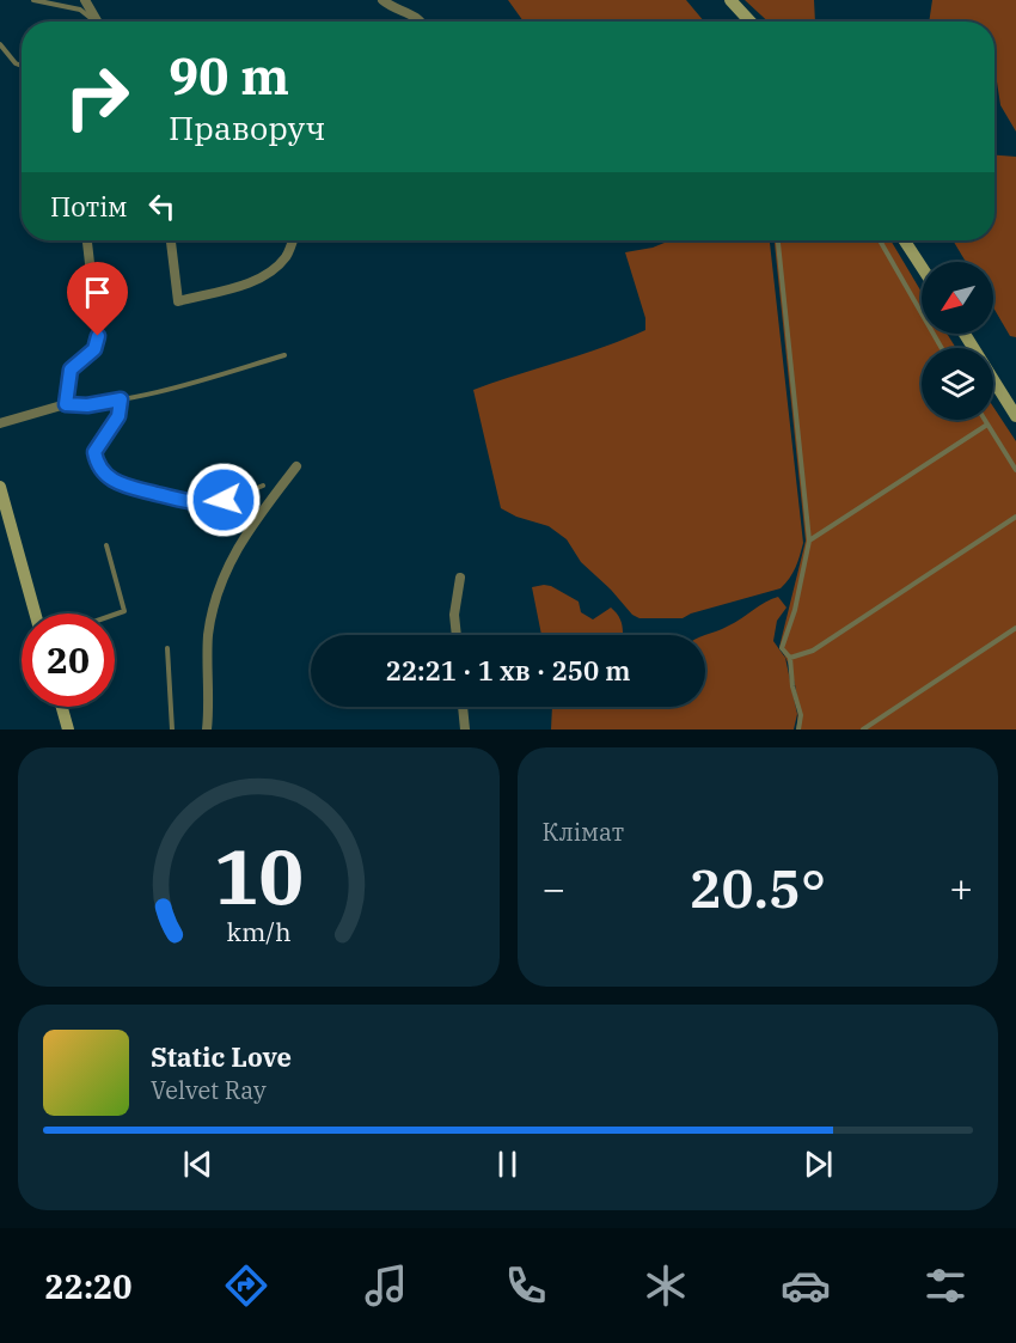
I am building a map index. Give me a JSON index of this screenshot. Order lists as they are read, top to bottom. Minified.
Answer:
{"north":"bottom left","page":{"turn":["90 m","Праворуч"],"then":"Потім","limit":"20","trip":"22:21 · 1 хв · 250 m","tile":"Клімат","heat":["−","20.5°","+"],"song":["Static Love","Velvet Ray"],"tabs":"22:20","gauge":["10","km/h"]}}
